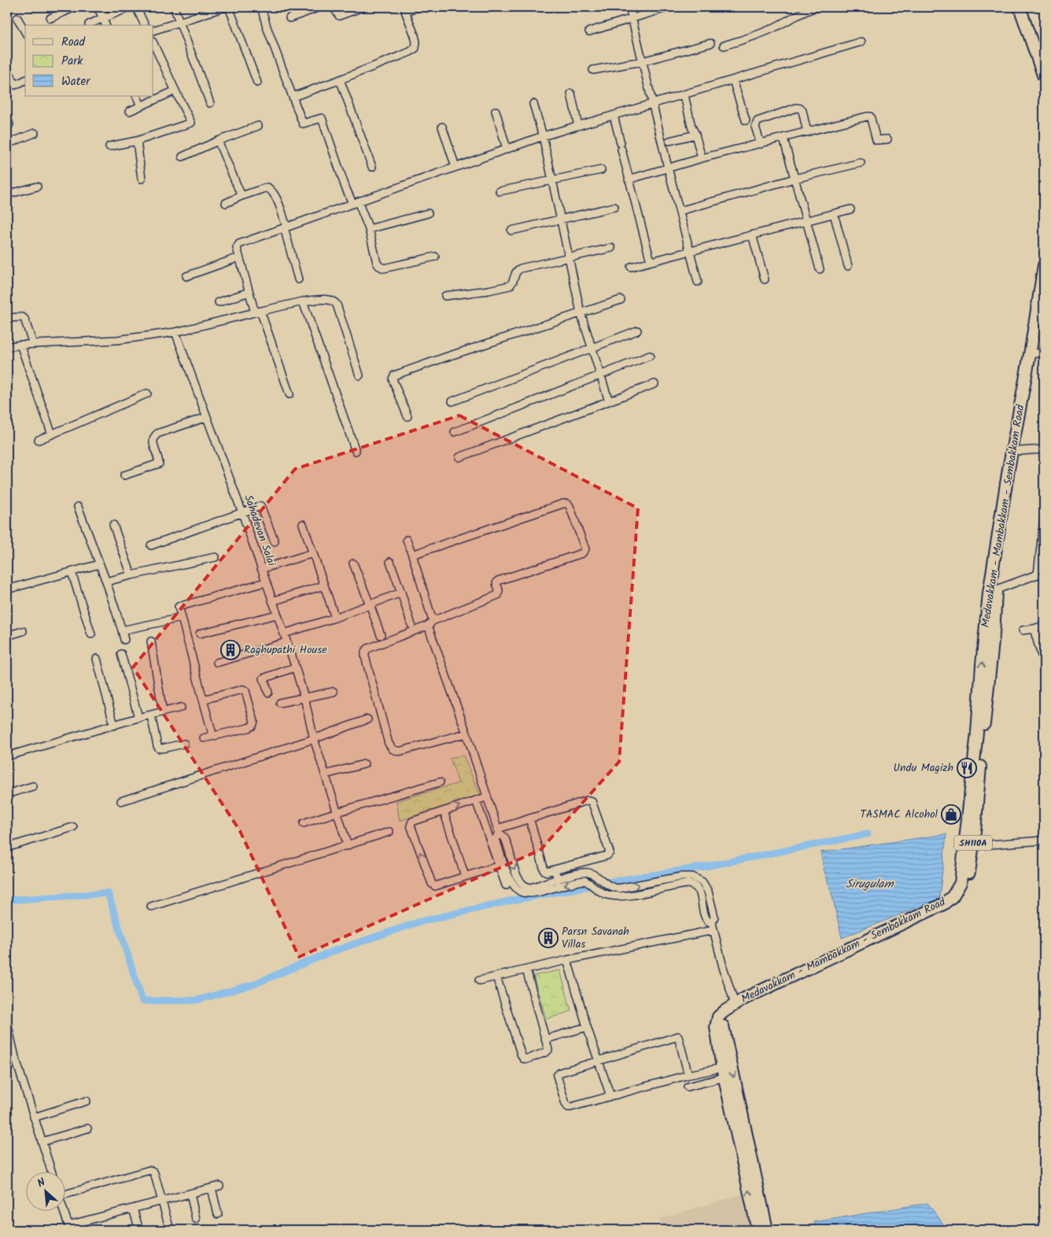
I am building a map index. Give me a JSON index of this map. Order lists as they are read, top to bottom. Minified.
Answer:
{"streets":{"main road":["Medavakkam - Mambakkam - Sembakkam Road","SH110A"],"street":["Sahadevan Salai"]},"water":["Sirugulam"],"places":{"building":["Raghupathi House","Parsn Savanah Villas"],"restaurant":["Undu Magizh"],"shop":["TASMAC Alcohol"]},"legend":["Road","Park","Water"],"north":"top left"}
